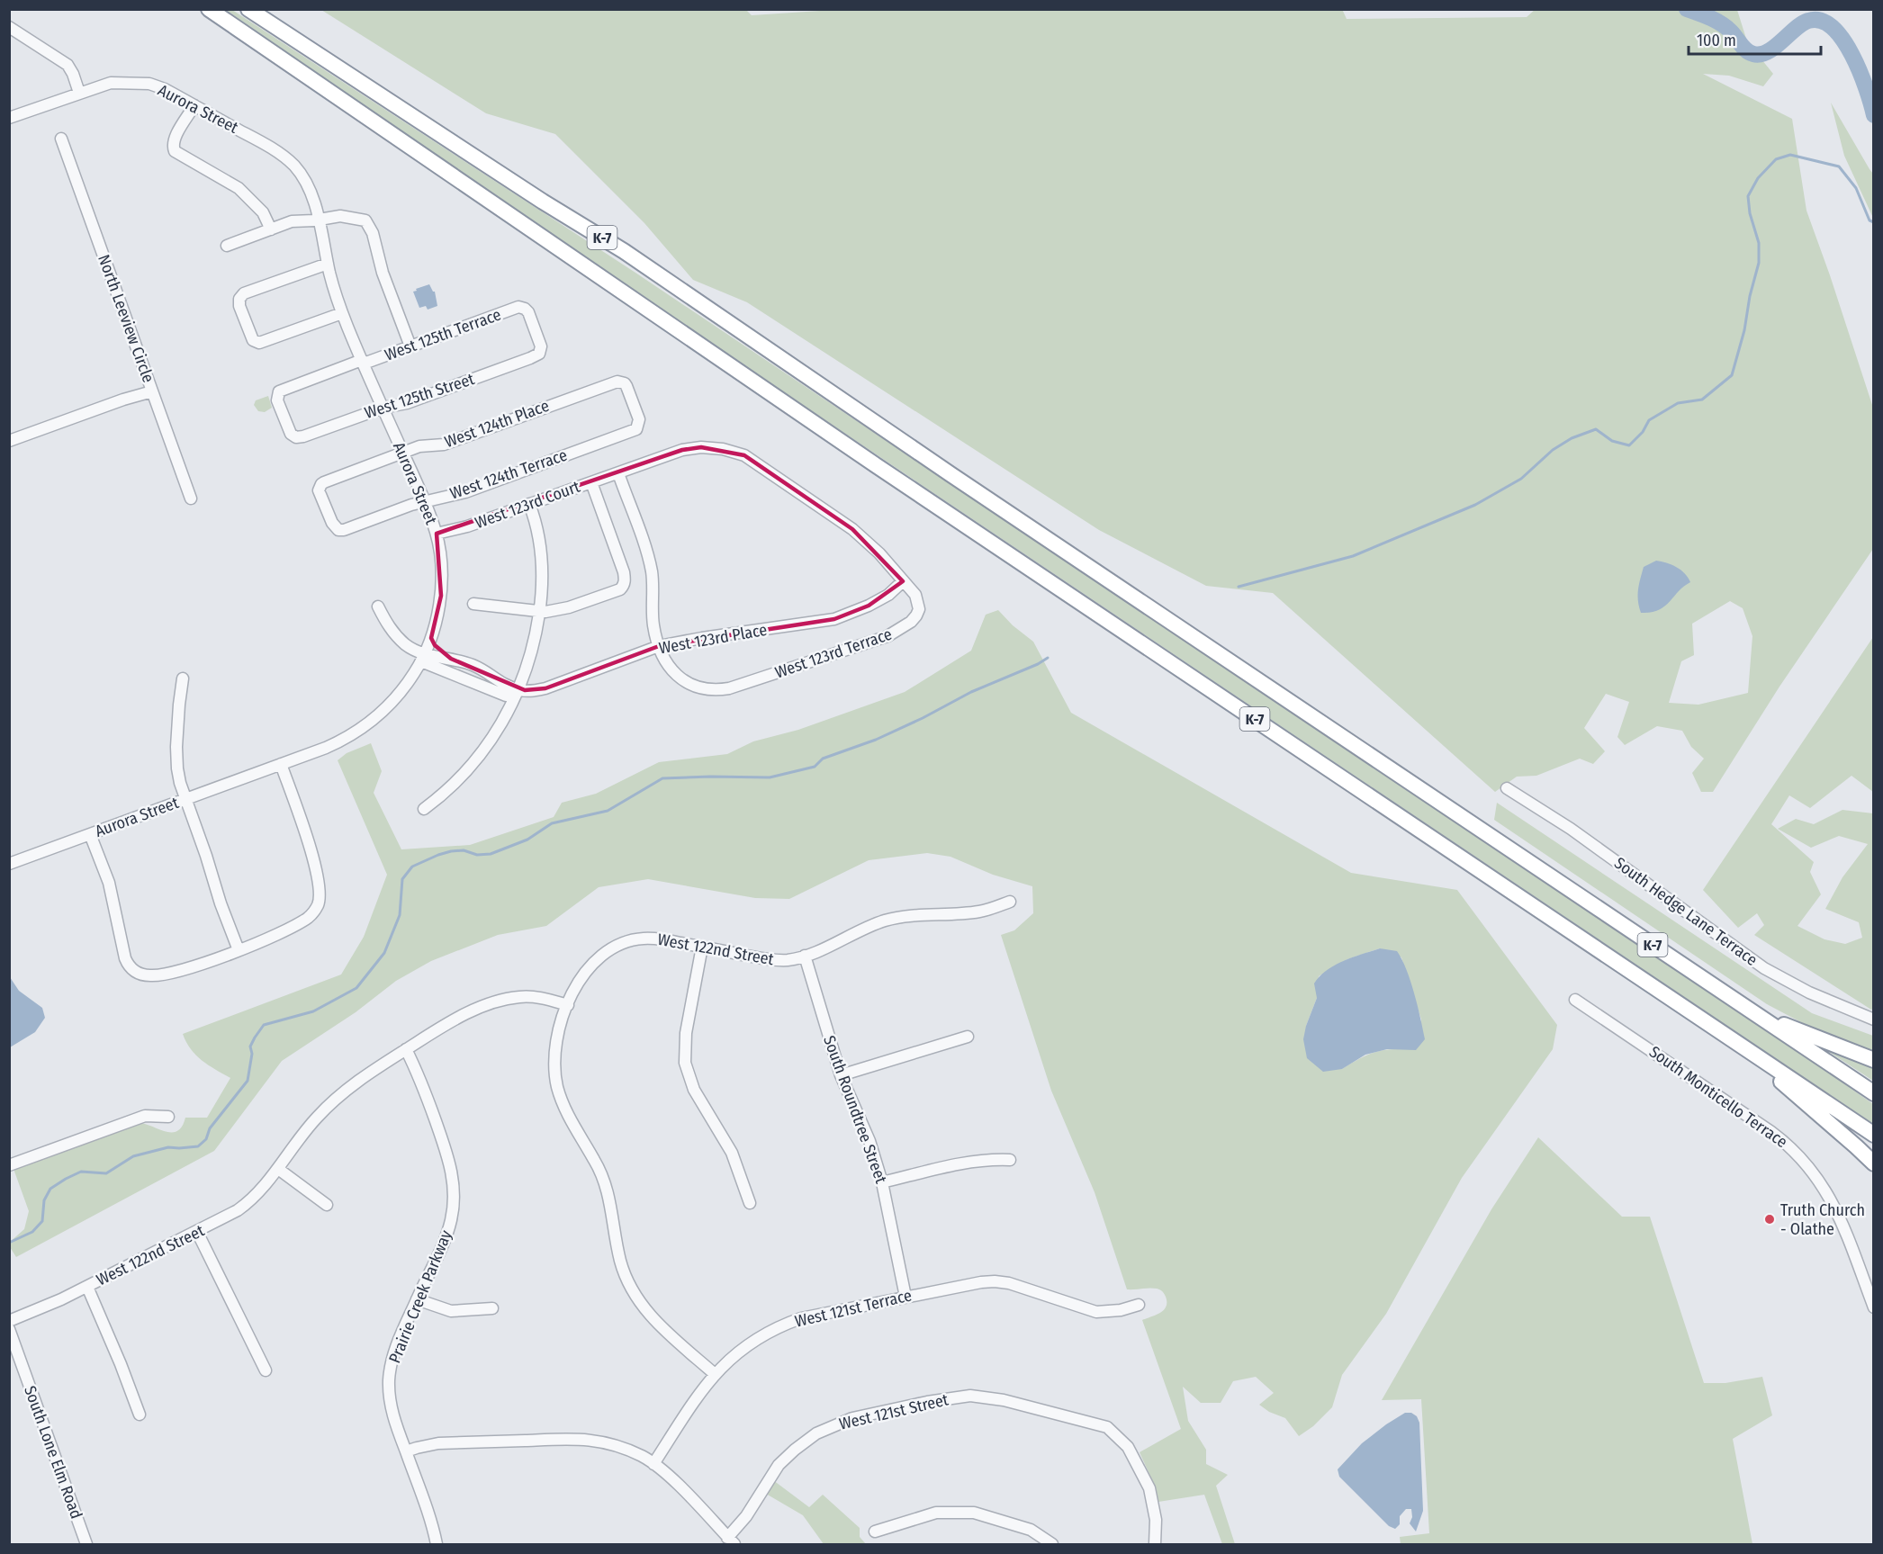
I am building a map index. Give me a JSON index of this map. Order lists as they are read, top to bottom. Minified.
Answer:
{"streets":{"highway":["K-7"],"street":["Aurora Street","North Leeview Circle","West 125th Terrace","West 125th Street","West 124th Place","West 124th Terrace","West 123rd Court","West 123rd Place","West 123rd Terrace","South Hedge Lane Terrace","West 122nd Street","South Monticello Terrace","South Roundtree Street","Prairie Creek Parkway","West 121st Terrace","West 121st Street","South Lone Elm Road"]},"crossings":[["Aurora Street","West 125th Terrace"],["Aurora Street","West 125th Street"],["Aurora Street","West 124th Place"],["Aurora Street","West 124th Terrace"],["Aurora Street","West 123rd Court"],["Aurora Street","West 123rd Place"],["West 125th Terrace","West 125th Street"],["West 124th Place","West 124th Terrace"],["West 123rd Court","West 123rd Place"],["West 123rd Court","West 123rd Terrace"],["West 123rd Place","West 123rd Terrace"],["West 122nd Street","South Roundtree Street"],["West 122nd Street","Prairie Creek Parkway"],["South Roundtree Street","West 121st Terrace"]],"places":["Truth Church - Olathe"],"scale_bar":"100 m"}
